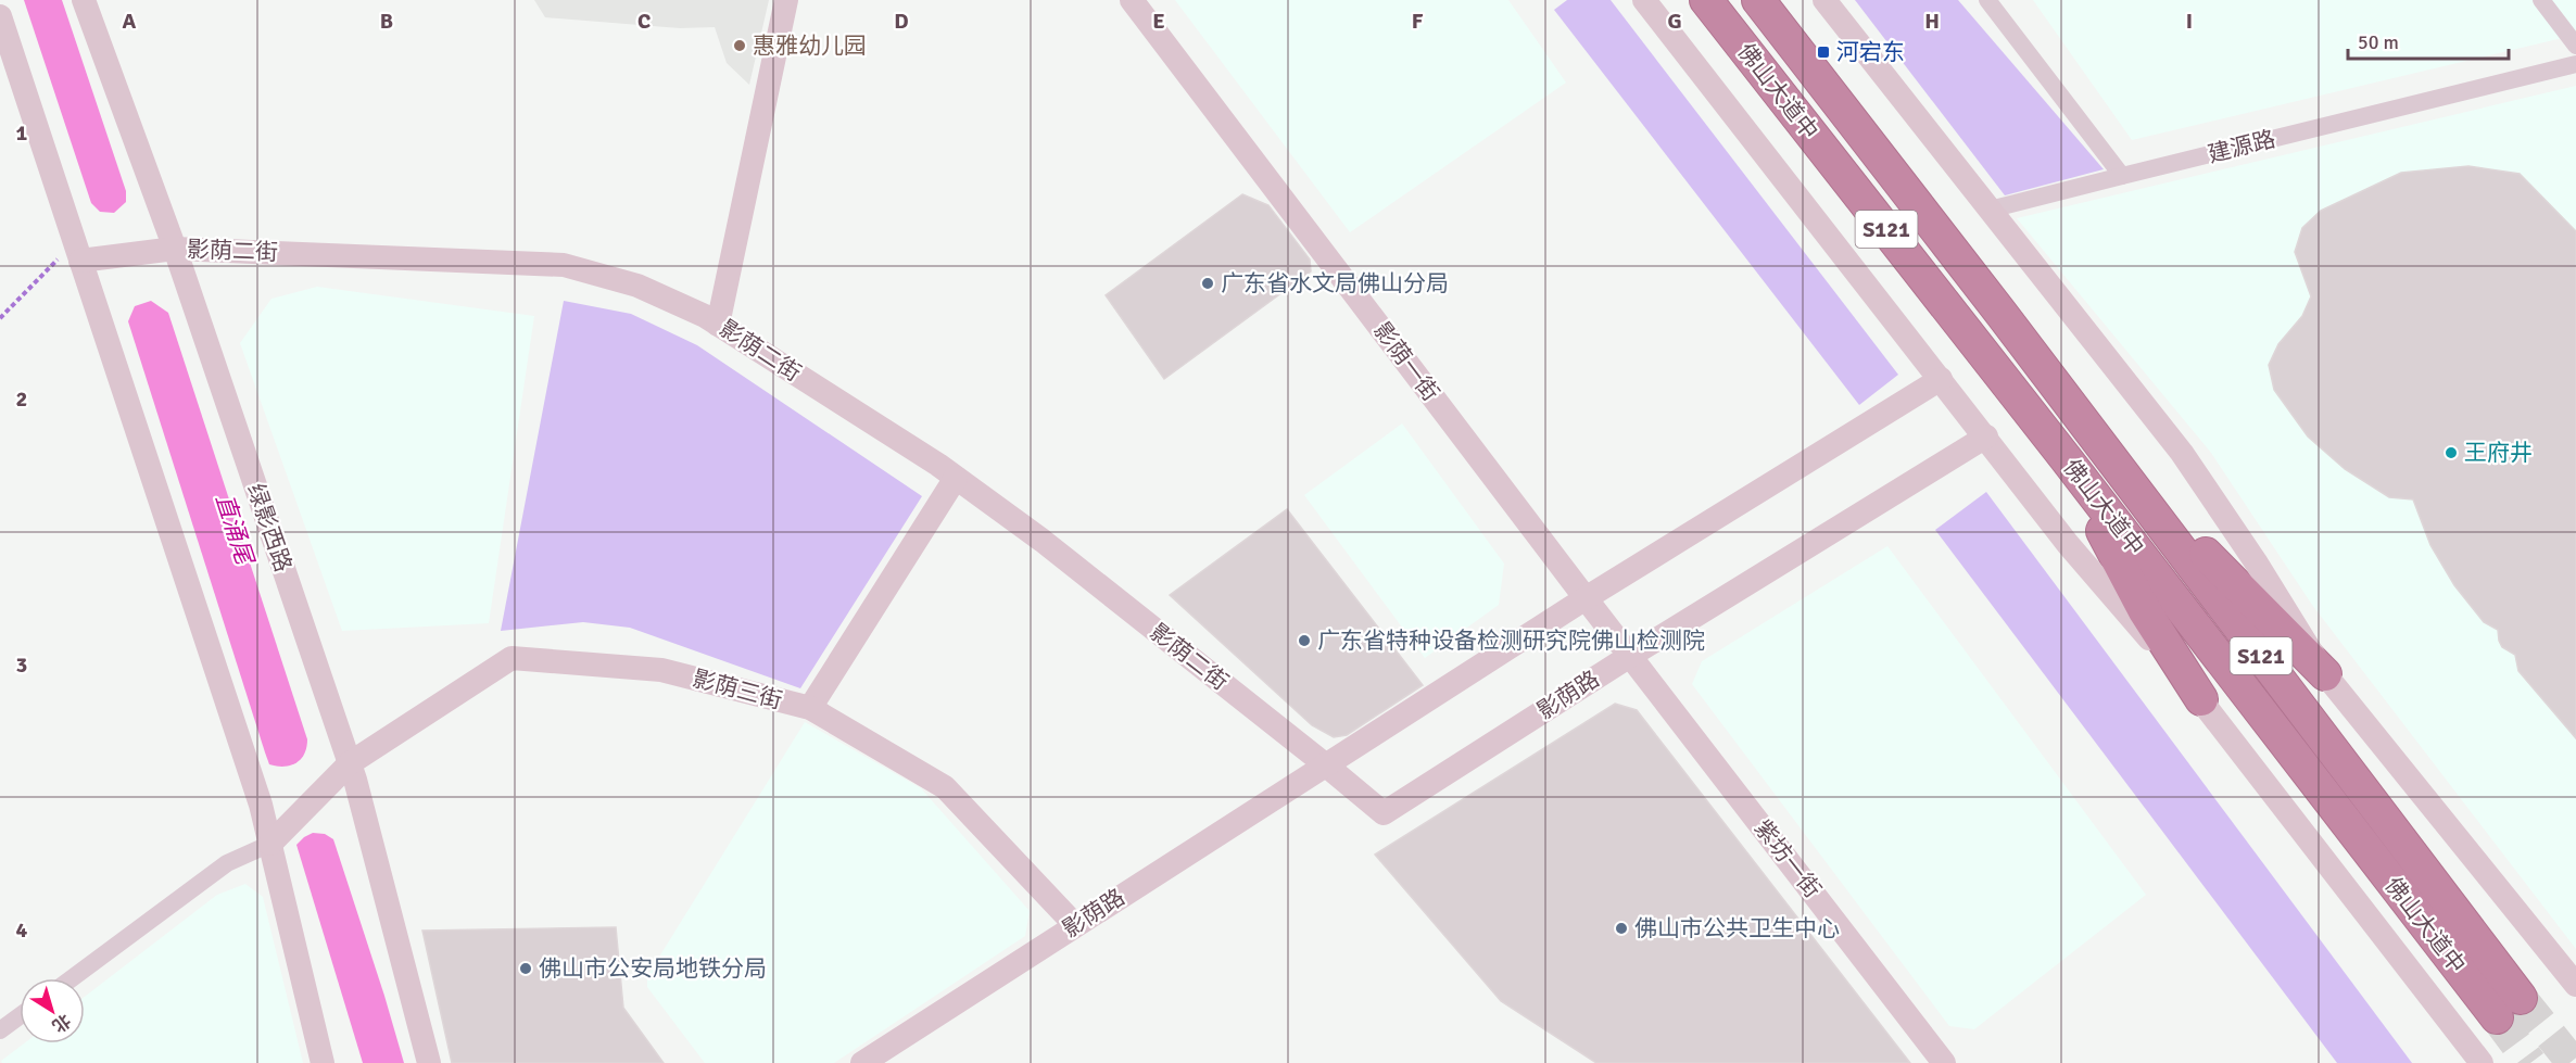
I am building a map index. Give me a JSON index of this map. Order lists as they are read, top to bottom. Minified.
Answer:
{"streets":{"highway":["佛山大道中","S121"],"street":["建源路","影荫二街","影荫一街","绿影西路","影荫三街","影荫路","紫坊一街"]},"crossings":[["影荫二街","绿影西路"],["影荫二街","影荫路"],["影荫一街","影荫路"],["影荫一街","紫坊一街"],["绿影西路","影荫三街"],["影荫三街","影荫路"],["影荫路","紫坊一街"]],"water":["直涌尾"],"places":{"other":["惠雅幼儿园","广东省水文局佛山分局","王府井","广东省特种设备检测研究院佛山检测院","佛山市公共卫生中心","佛山市公安局地铁分局"],"transit":["河宕东"]},"scale_bar":"50 m","north":"bottom right","grid":{"columns":["A","B","C","D","E","F","G","H","I"],"rows":["1","2","3","4"]}}
